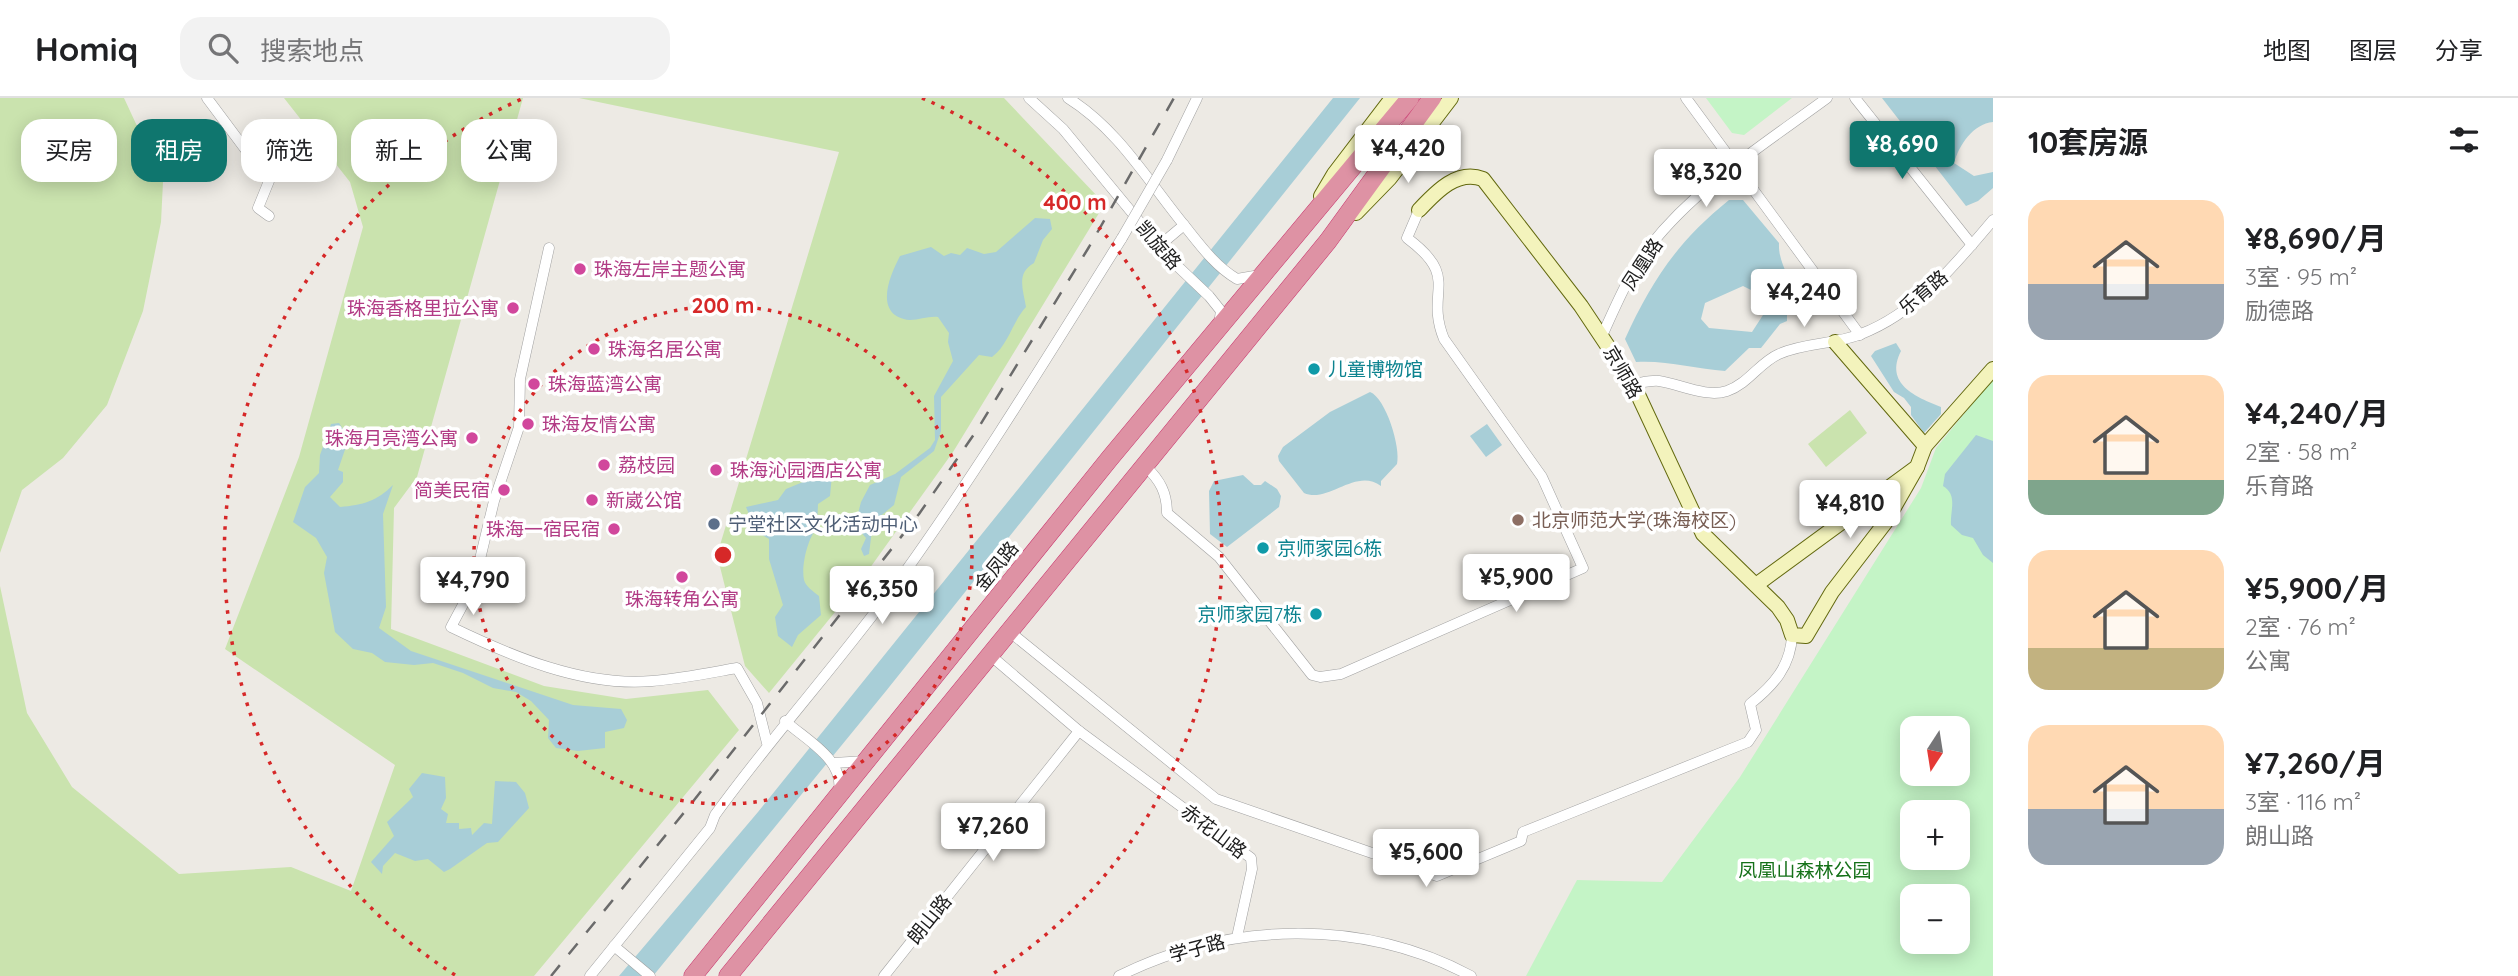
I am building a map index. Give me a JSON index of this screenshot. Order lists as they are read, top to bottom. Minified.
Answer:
{"streets":{"highway":["金凤路"],"street":["凯旋路","凤凰路","乐育路","京师路","赤花山路","朗山路","学子路"]},"crossings":[["凯旋路","金凤路"],["凤凰路","京师路"],["乐育路","京师路"],["赤花山路","朗山路"],["赤花山路","学子路"]],"parks":["凤凰山森林公园"],"places":["珠海左岸主题公寓","珠海香格里拉公寓","珠海名居公寓","儿童博物馆","珠海蓝湾公寓","珠海友情公寓","珠海月亮湾公寓","荔枝园","珠海沁园酒店公寓","简美民宿","新崴公馆","北京师范大学(珠海校区)","宁堂社区文化活动中心","珠海一宿民宿","京师家园6栋","珠海转角公寓","京师家园7栋"],"north":"bottom","page":{"header":"Homiq","search":"搜索地点","nav":["地图","图层","分享"],"heading":"10套房源","chip":["买房","租房","筛选","新上","公寓"],"price":["¥8,690","¥4,420","¥8,320","¥4,240","¥4,810","¥5,900","¥4,790","¥6,350","¥7,260","¥5,600"],"list":[{"name":"¥8,690/月","note":"3室 · 95 m² · 励德路"},{"name":"¥4,240/月","note":"2室 · 58 m² · 乐育路"},{"name":"¥5,900/月","note":"2室 · 76 m² · 公寓"},{"name":"¥7,260/月","note":"3室 · 116 m² · 朗山路"}],"map_buttons":["+","−"]},"rings":["400 m","200 m"]}
